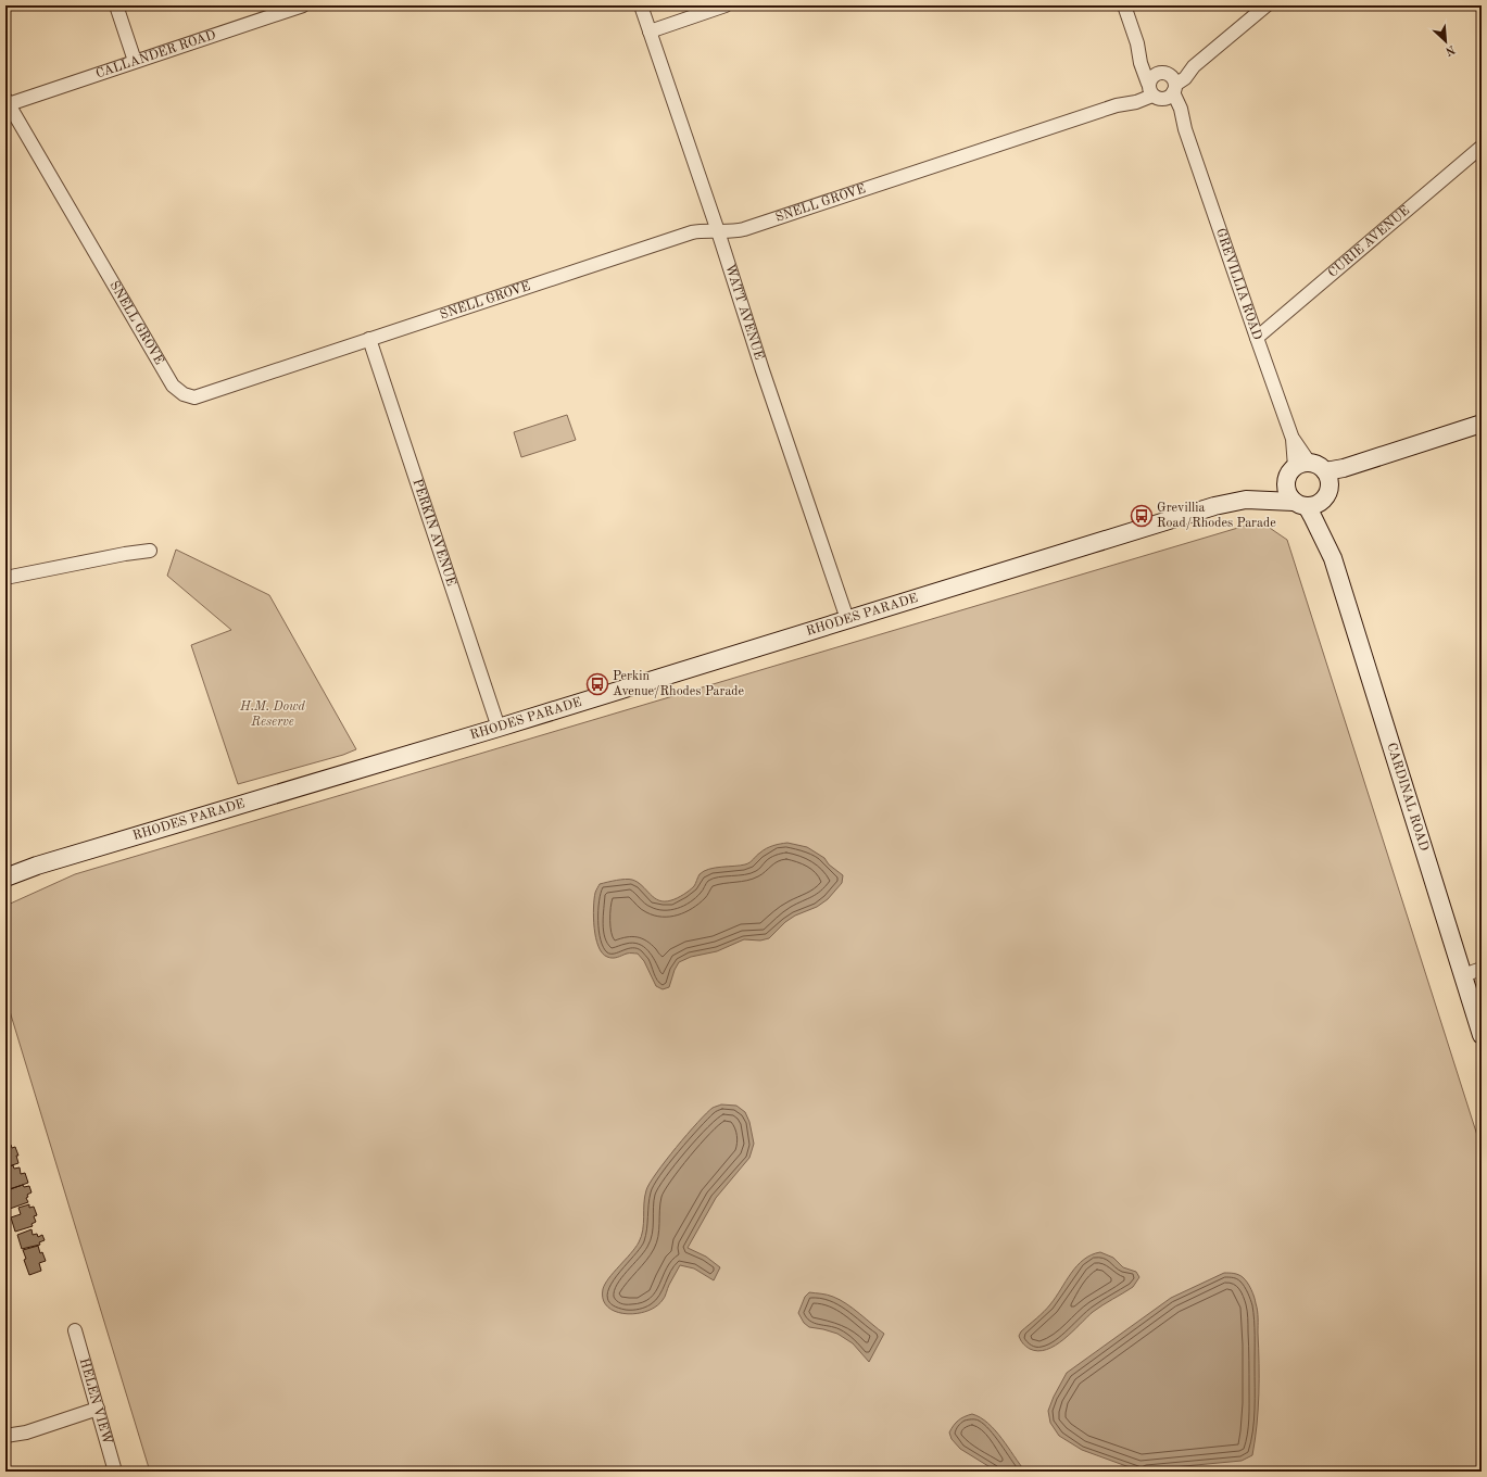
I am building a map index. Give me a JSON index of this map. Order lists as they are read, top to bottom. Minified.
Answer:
{"streets":{"main road":["RHODES PARADE","CARDINAL ROAD"],"street":["CALLANDER ROAD","SNELL GROVE","CURIE AVENUE","GREVILLIA ROAD","WATT AVENUE","PERKIN AVENUE","HELEN VIEW"]},"crossings":[["CALLANDER ROAD","SNELL GROVE"],["SNELL GROVE","GREVILLIA ROAD"],["SNELL GROVE","WATT AVENUE"],["SNELL GROVE","PERKIN AVENUE"],["CURIE AVENUE","GREVILLIA ROAD"],["GREVILLIA ROAD","RHODES PARADE"],["GREVILLIA ROAD","CARDINAL ROAD"],["WATT AVENUE","RHODES PARADE"],["PERKIN AVENUE","RHODES PARADE"],["RHODES PARADE","CARDINAL ROAD"]],"parks":["H.M. Dowd Reserve"],"places":{"bus stop":["Grevillia Road/Rhodes Parade","Perkin Avenue/Rhodes Parade"]},"north":"bottom right"}
